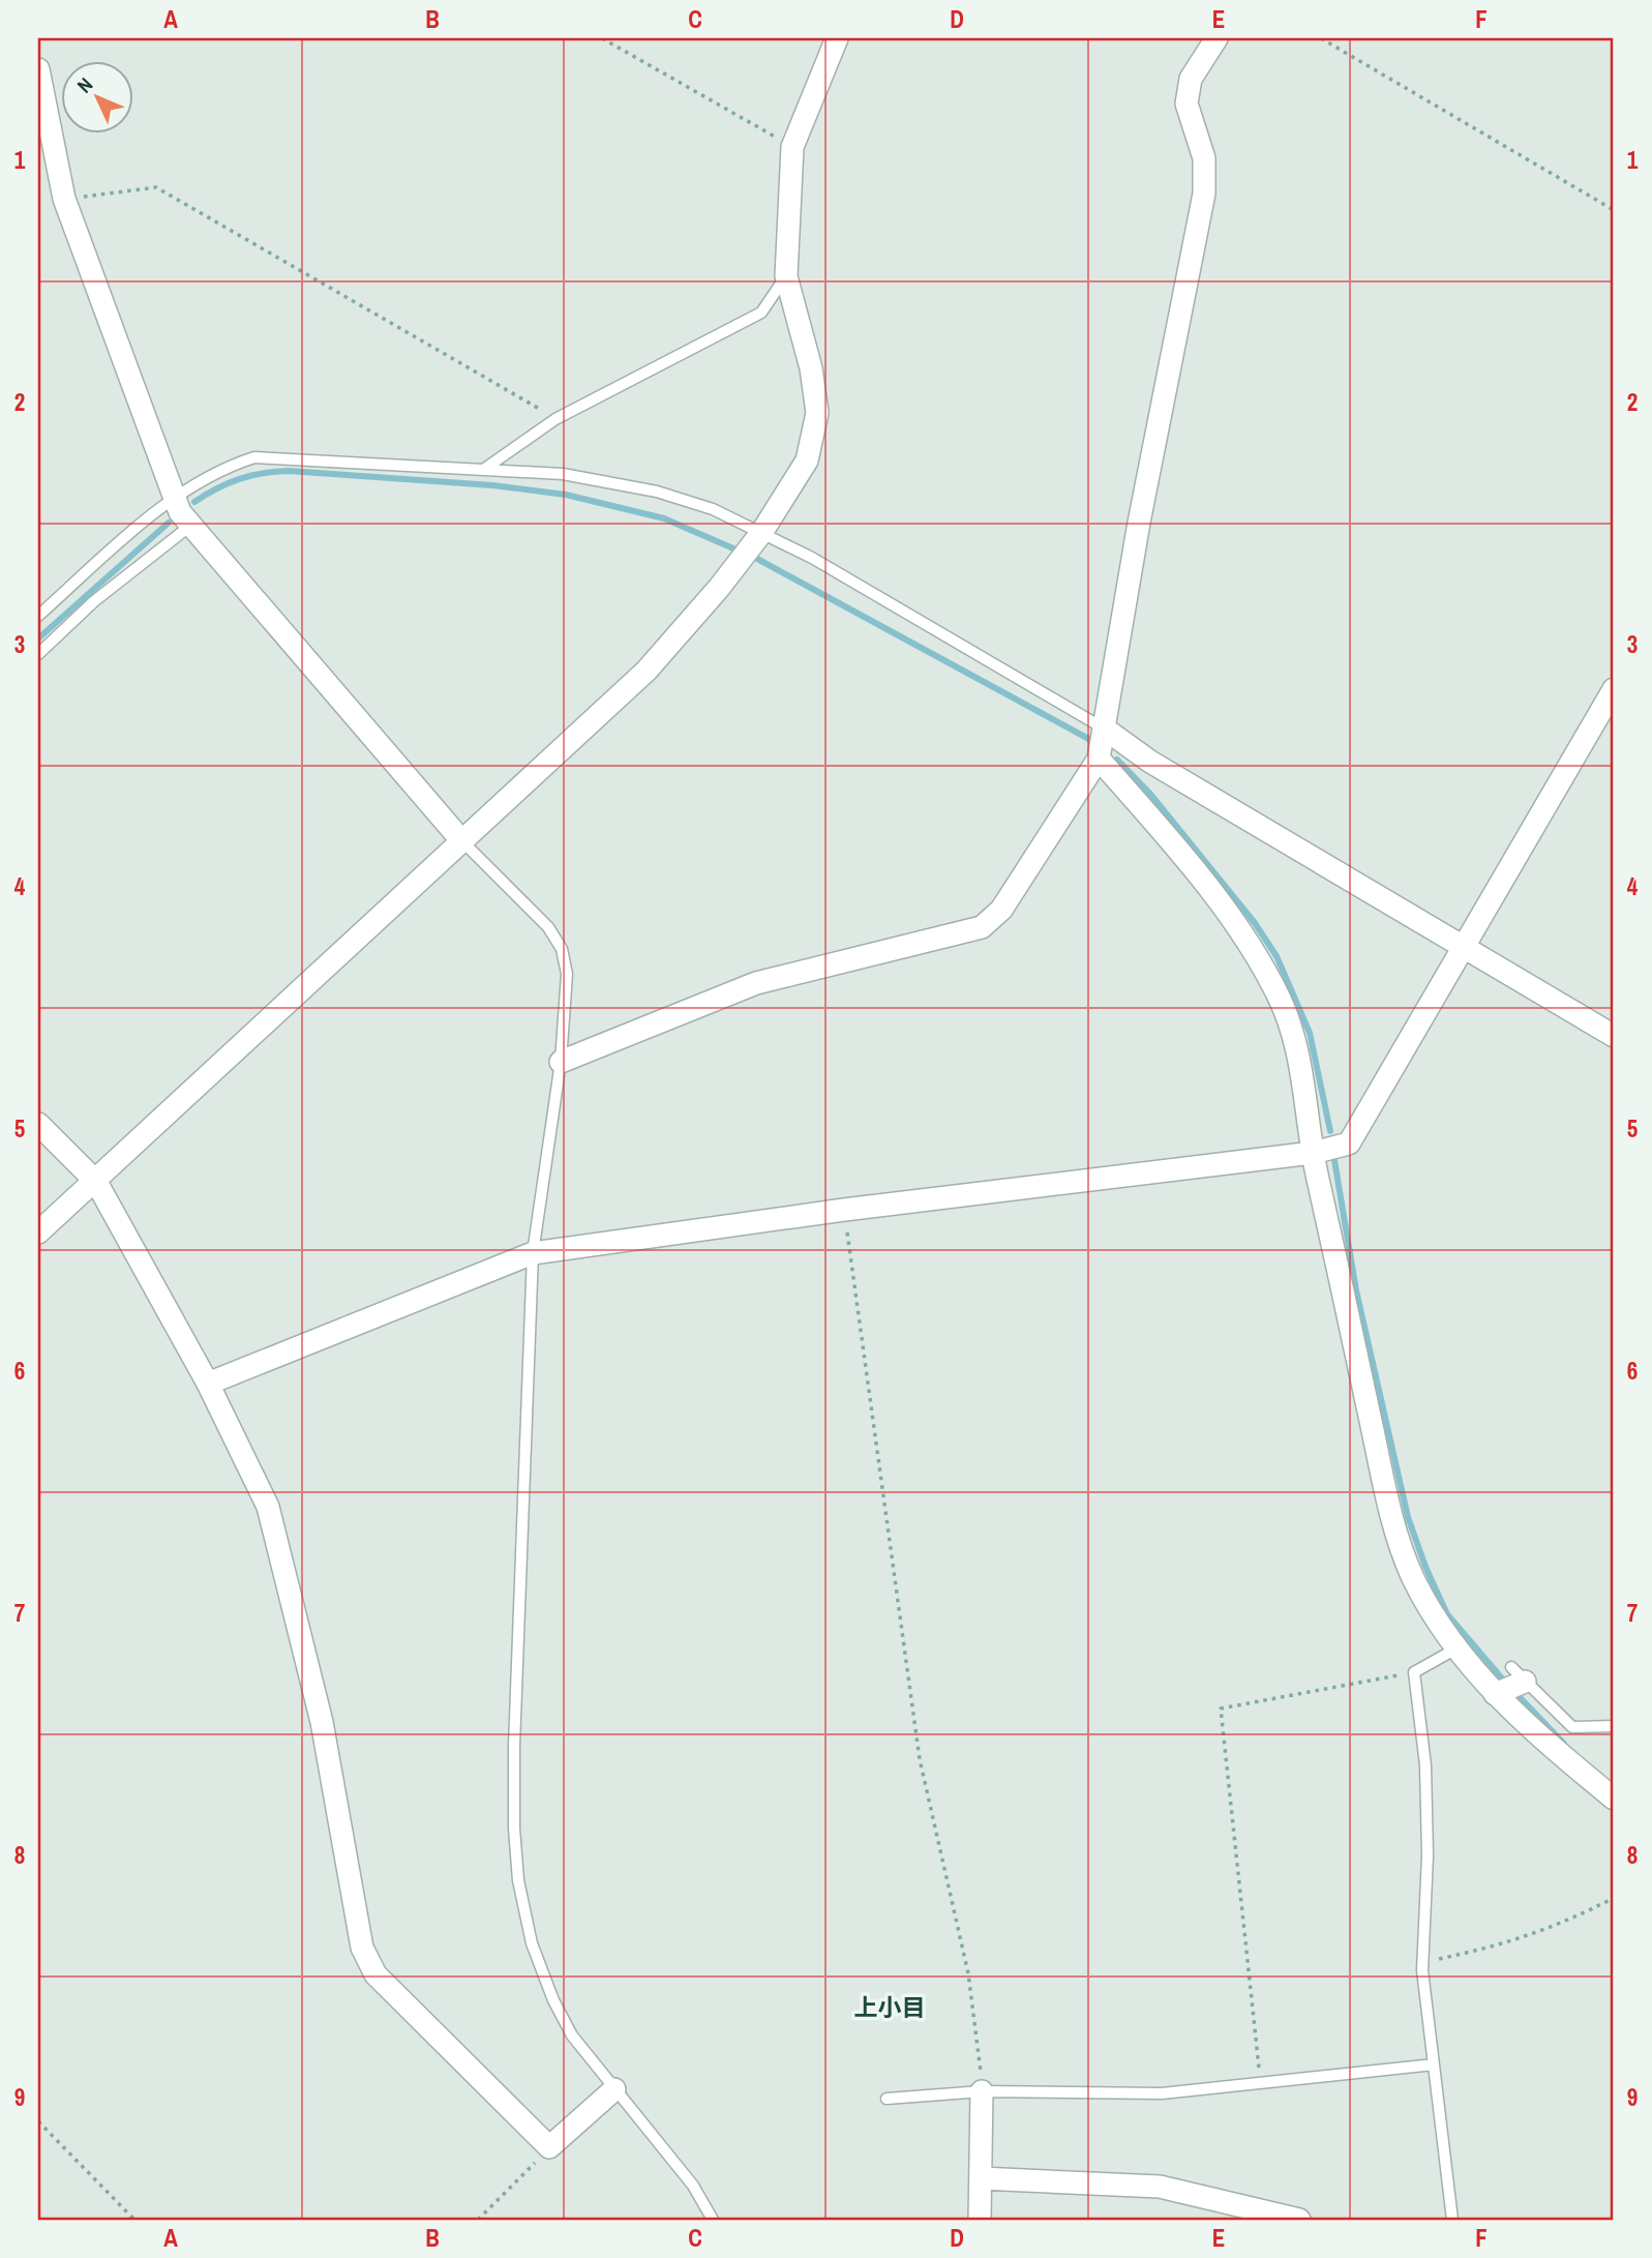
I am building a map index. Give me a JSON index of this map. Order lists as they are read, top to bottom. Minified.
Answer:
{"districts":["上小目"],"north":"top left","grid":{"columns":["A","B","C","D","E","F"],"rows":["1","2","3","4","5","6","7","8","9"]}}
